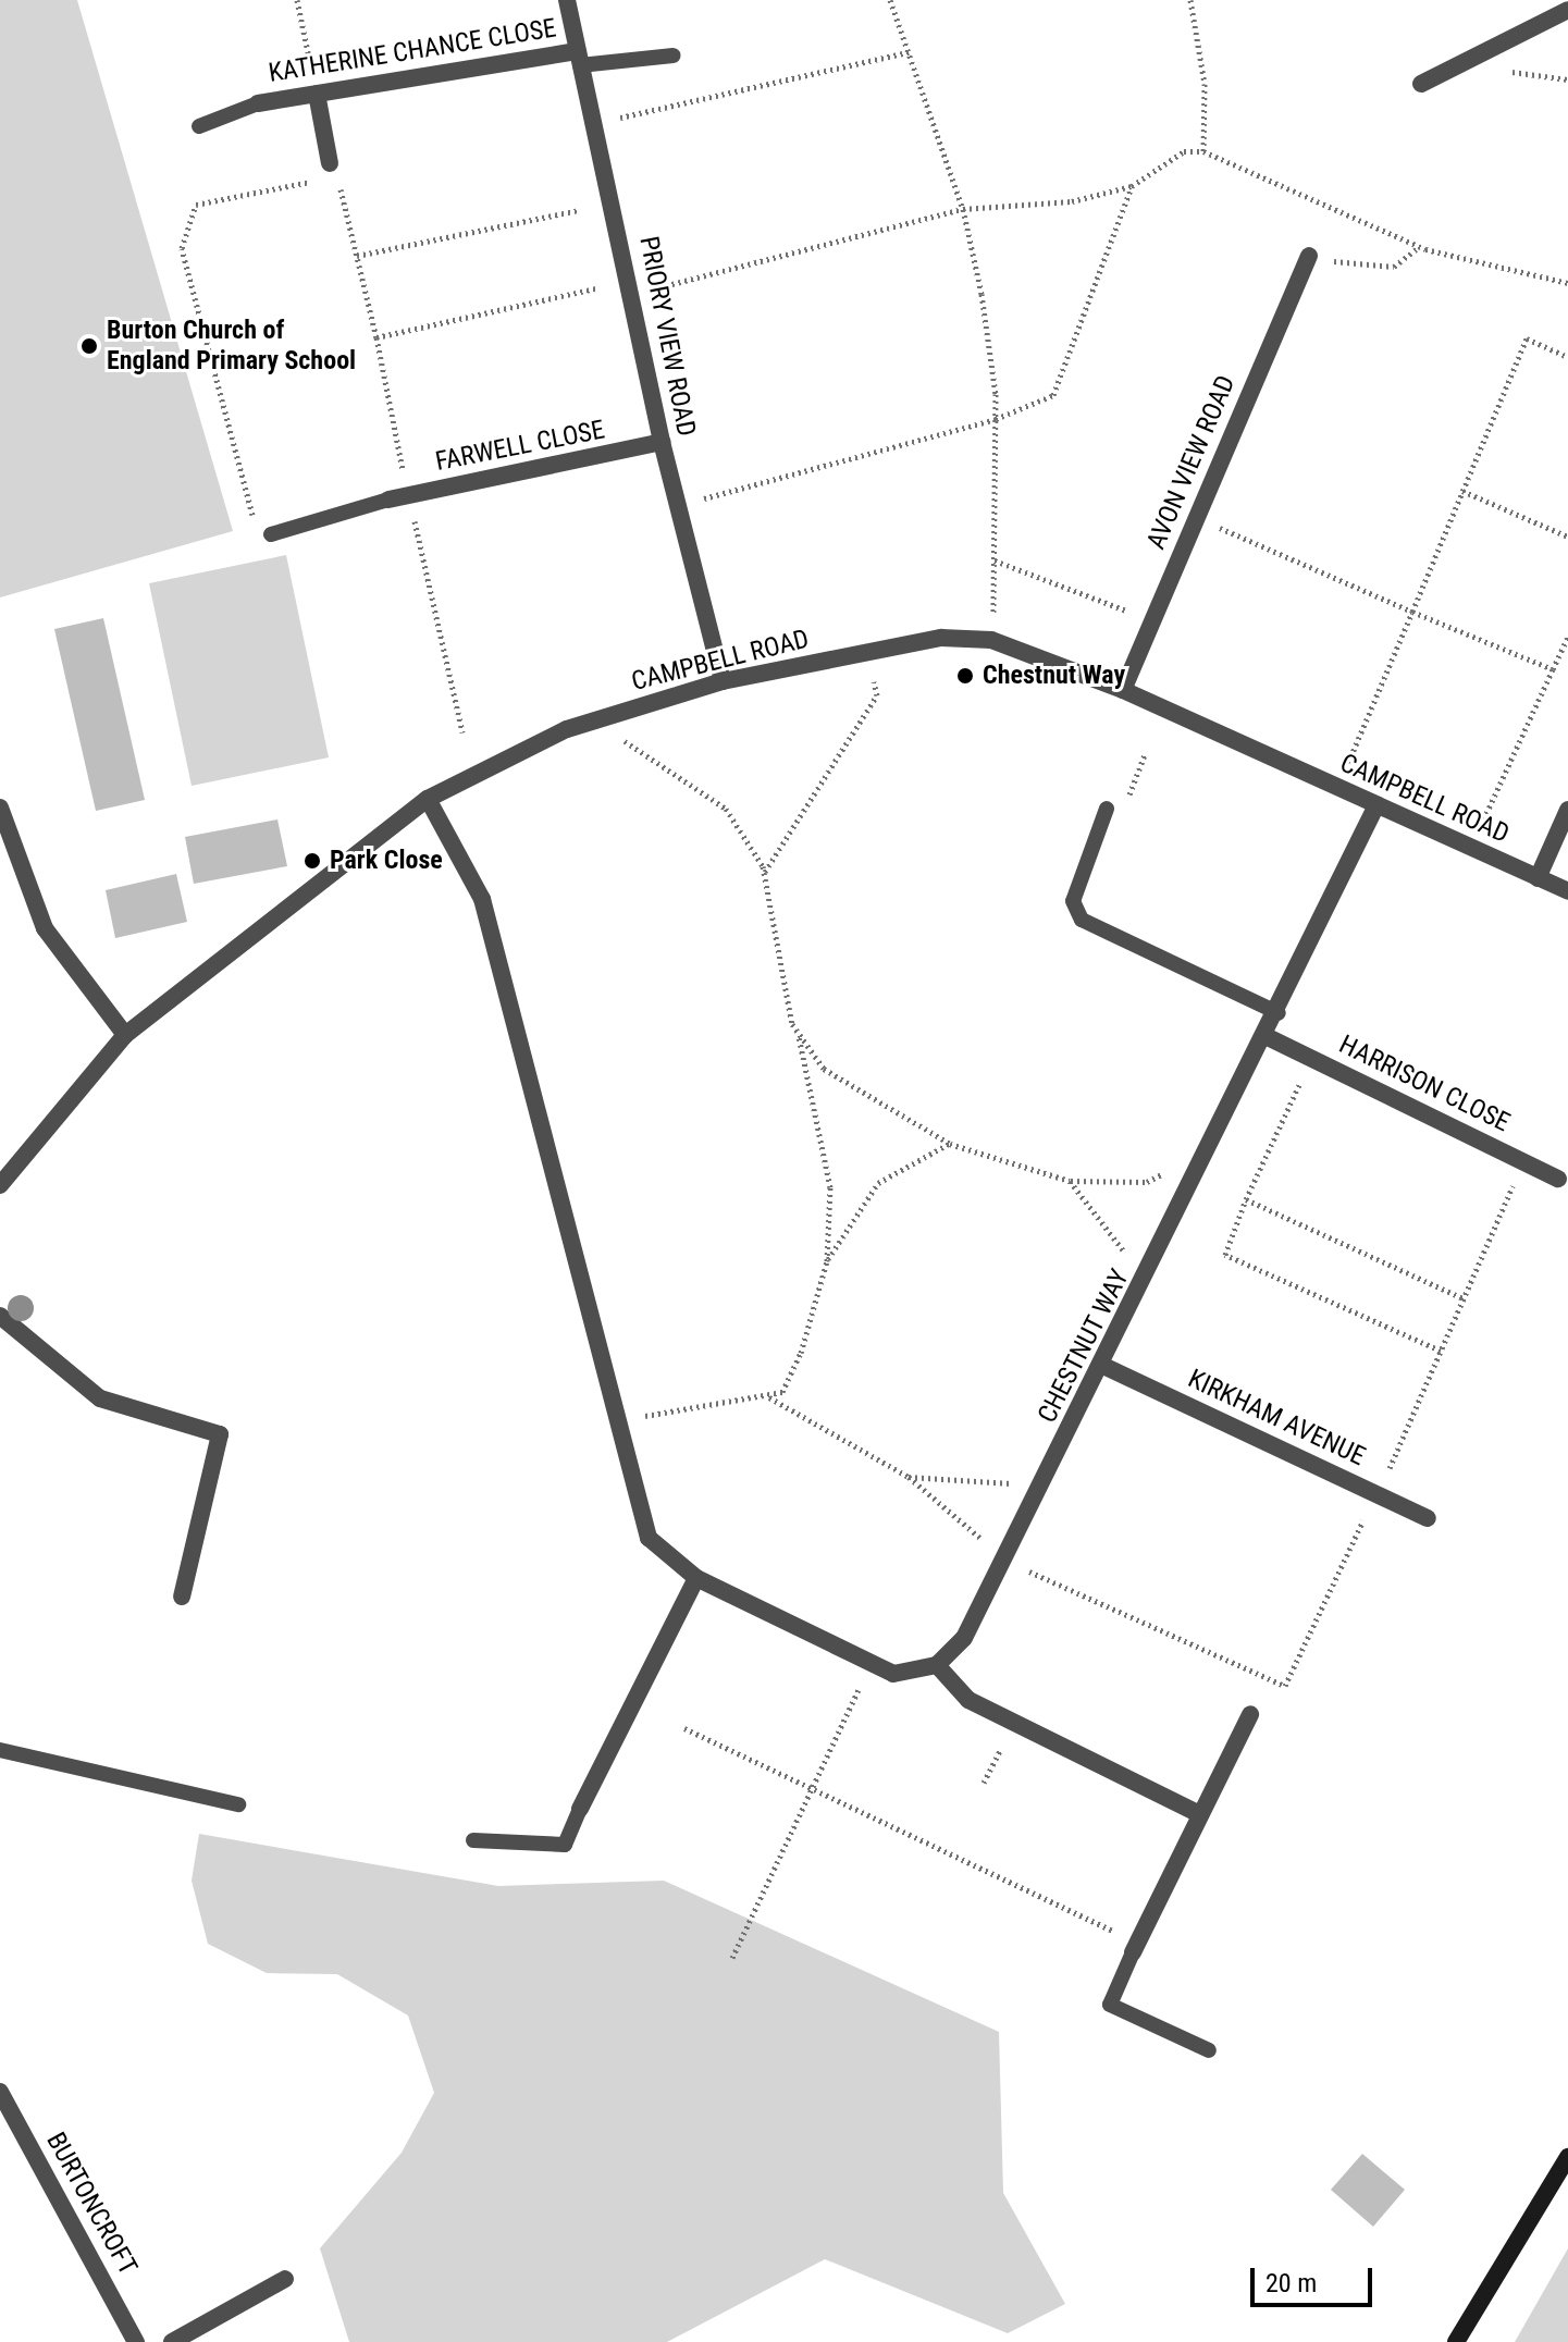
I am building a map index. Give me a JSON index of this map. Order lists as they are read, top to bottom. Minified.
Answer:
{"streets":{"street":["KATHERINE CHANCE CLOSE","PRIORY VIEW ROAD","FARWELL CLOSE","AVON VIEW ROAD","CAMPBELL ROAD","HARRISON CLOSE","CHESTNUT WAY","KIRKHAM AVENUE","BURTONCROFT"]},"crossings":[["KATHERINE CHANCE CLOSE","PRIORY VIEW ROAD"],["PRIORY VIEW ROAD","FARWELL CLOSE"],["PRIORY VIEW ROAD","CAMPBELL ROAD"],["AVON VIEW ROAD","CAMPBELL ROAD"],["CAMPBELL ROAD","CHESTNUT WAY"],["HARRISON CLOSE","CHESTNUT WAY"],["CHESTNUT WAY","KIRKHAM AVENUE"]],"places":["Burton Church of England Primary School","Chestnut Way","Park Close"],"scale_bar":"20 m"}
